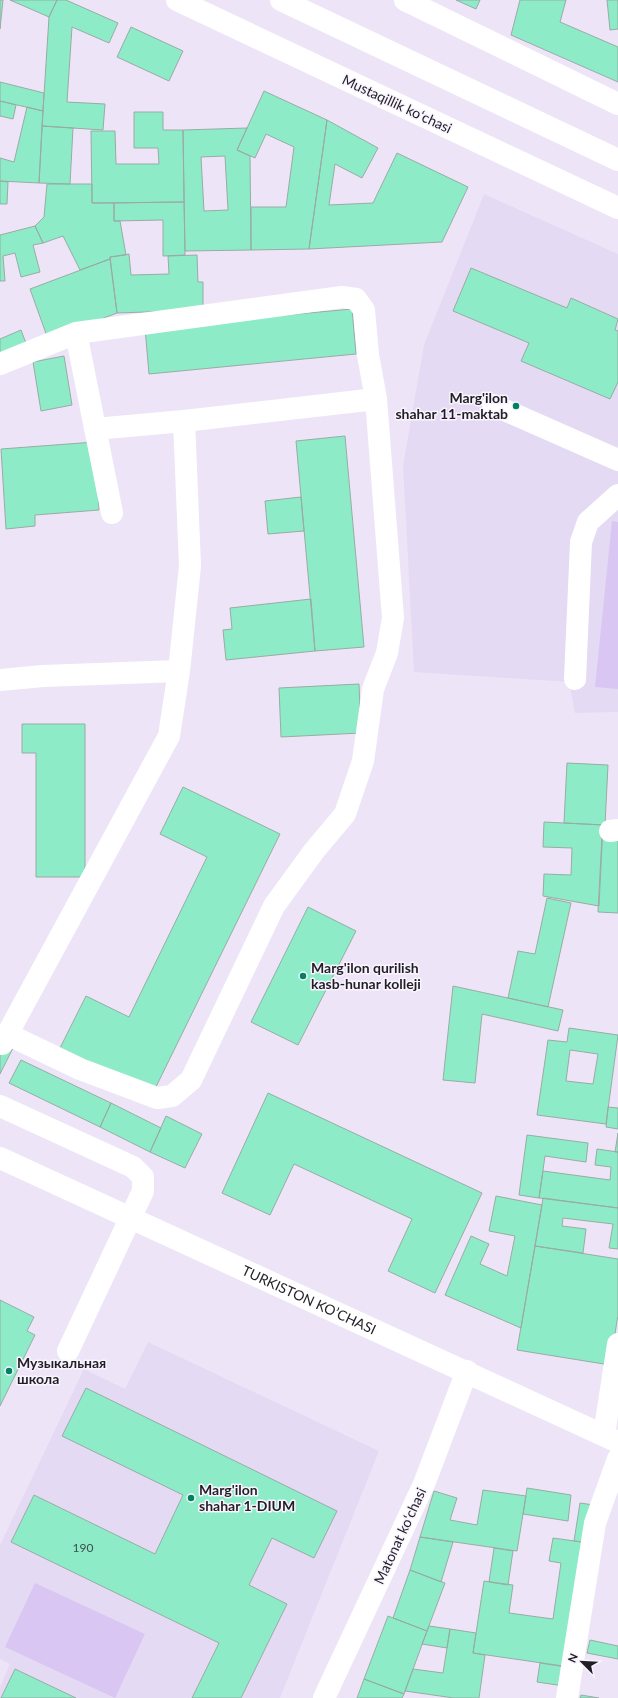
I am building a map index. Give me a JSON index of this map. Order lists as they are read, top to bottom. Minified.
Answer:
{"streets":{"main road":["Mustaqillik koʻchasi","TURKISTON KO’CHASI","Matonat koʻchasi"]},"crossings":[["TURKISTON KO’CHASI","Matonat koʻchasi"]],"places":["Marg'ilon shahar 11-maktab","Marg'ilon qurilish kasb-hunar kolleji","Музыкальная школа","Marg'ilon shahar 1-DIUM"],"house_numbers":["190"],"north":"top left"}
